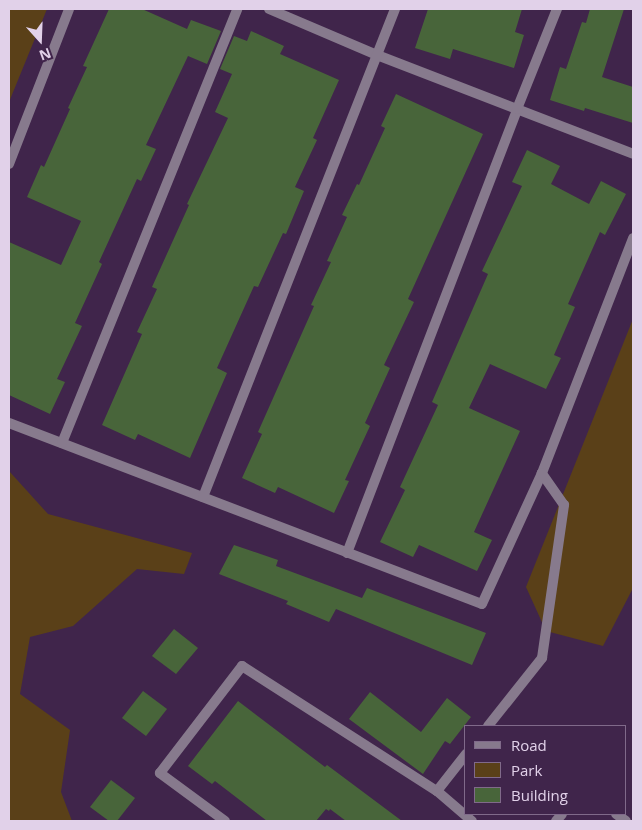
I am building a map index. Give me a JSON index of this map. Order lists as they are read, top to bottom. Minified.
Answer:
{"legend":["Road","Park","Building"],"north":"bottom"}
